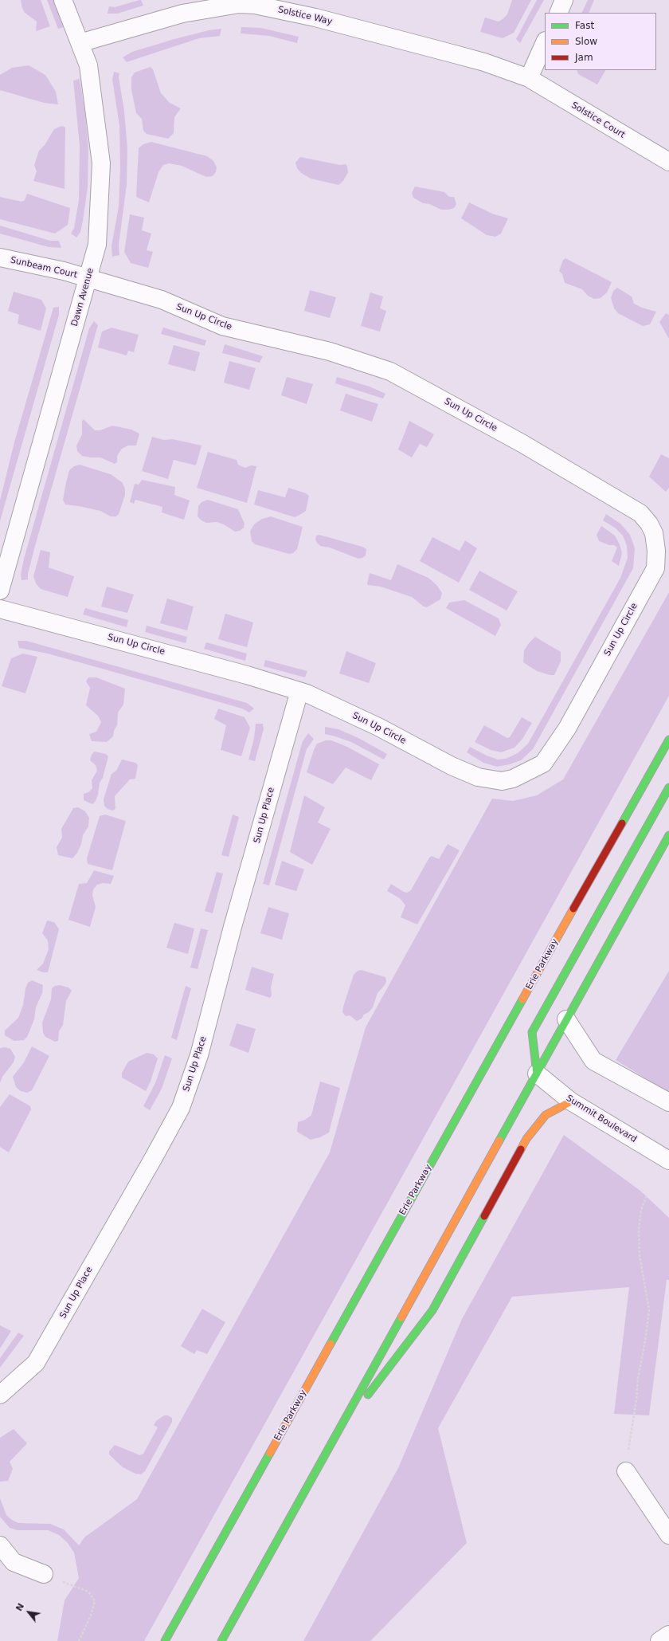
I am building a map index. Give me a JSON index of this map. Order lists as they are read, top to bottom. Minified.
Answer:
{"streets":{"main road":["Erie Parkway"],"street":["Solstice Way","Solstice Court","Sunbeam Court","Dawn Avenue","Sun Up Circle","Sun Up Place","Summit Boulevard"]},"crossings":[["Solstice Way","Solstice Court"],["Solstice Way","Dawn Avenue"],["Sunbeam Court","Dawn Avenue"],["Sunbeam Court","Sun Up Circle"],["Dawn Avenue","Sun Up Circle"],["Sun Up Circle","Sun Up Place"]],"legend":["Fast","Slow","Jam"],"north":"top left"}
